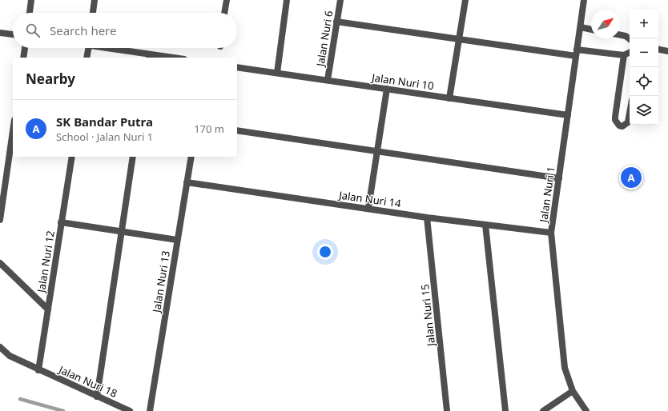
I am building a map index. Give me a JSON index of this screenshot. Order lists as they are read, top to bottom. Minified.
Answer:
{"streets":{"street":["Jalan Nuri 6","Jalan Nuri 10","Jalan Nuri 1","Jalan Nuri 14","Jalan Nuri 12","Jalan Nuri 13","Jalan Nuri 15","Jalan Nuri 18"]},"crossings":[["Jalan Nuri 6","Jalan Nuri 10"],["Jalan Nuri 10","Jalan Nuri 1"],["Jalan Nuri 1","Jalan Nuri 14"],["Jalan Nuri 14","Jalan Nuri 13"],["Jalan Nuri 14","Jalan Nuri 15"],["Jalan Nuri 12","Jalan Nuri 18"]],"north":"top right","page":{"map_buttons":["+","−"],"search":"Search here","heading":"Nearby","list":[{"mark":"A","name":"SK Bandar Putra","note":"School · Jalan Nuri 1","value":"170 m"}],"pins":"A"}}
